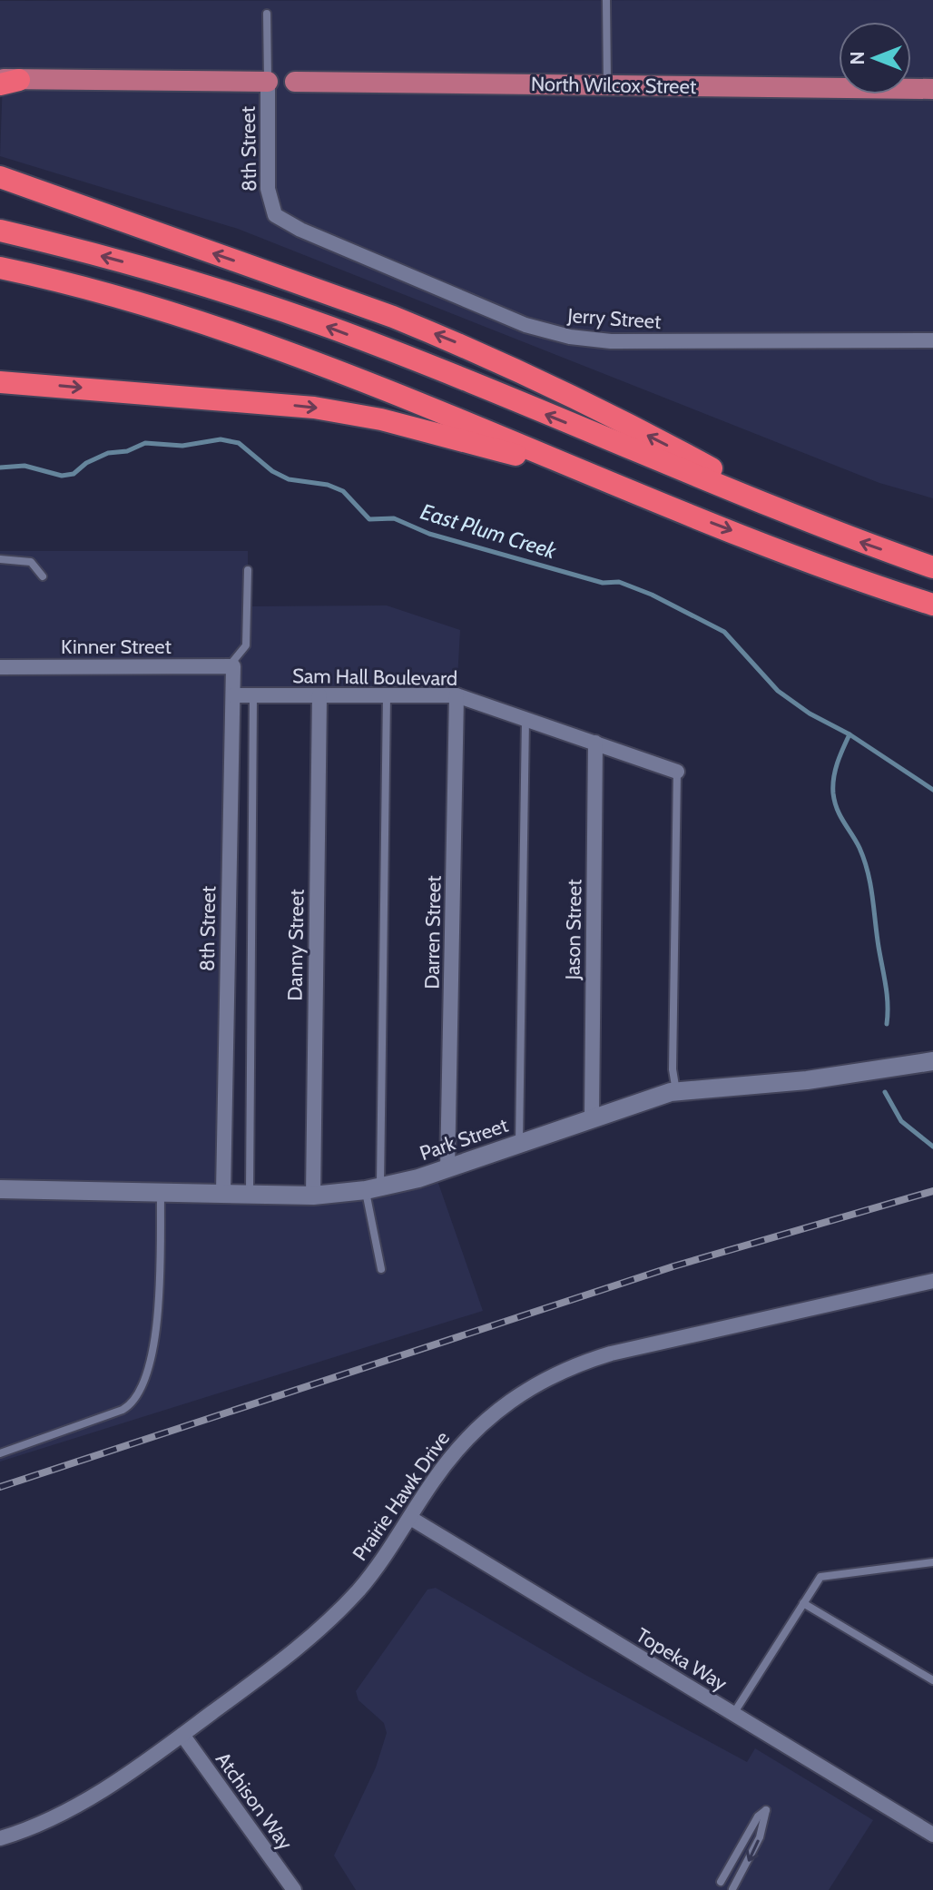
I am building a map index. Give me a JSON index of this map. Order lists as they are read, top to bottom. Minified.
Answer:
{"streets":{"main road":["North Wilcox Street"],"street":["8th Street","Jerry Street","Kinner Street","Sam Hall Boulevard","Jason Street","Darren Street","Danny Street","Park Street","Prairie Hawk Drive","Topeka Way","Atchison Way"]},"crossings":[["8th Street","Jerry Street"],["8th Street","Kinner Street"],["8th Street","Sam Hall Boulevard"],["8th Street","Park Street"],["Sam Hall Boulevard","Jason Street"],["Sam Hall Boulevard","Darren Street"],["Sam Hall Boulevard","Danny Street"],["Jason Street","Park Street"],["Darren Street","Park Street"],["Danny Street","Park Street"],["Prairie Hawk Drive","Topeka Way"],["Prairie Hawk Drive","Atchison Way"]],"water":["East Plum Creek"],"north":"left"}
